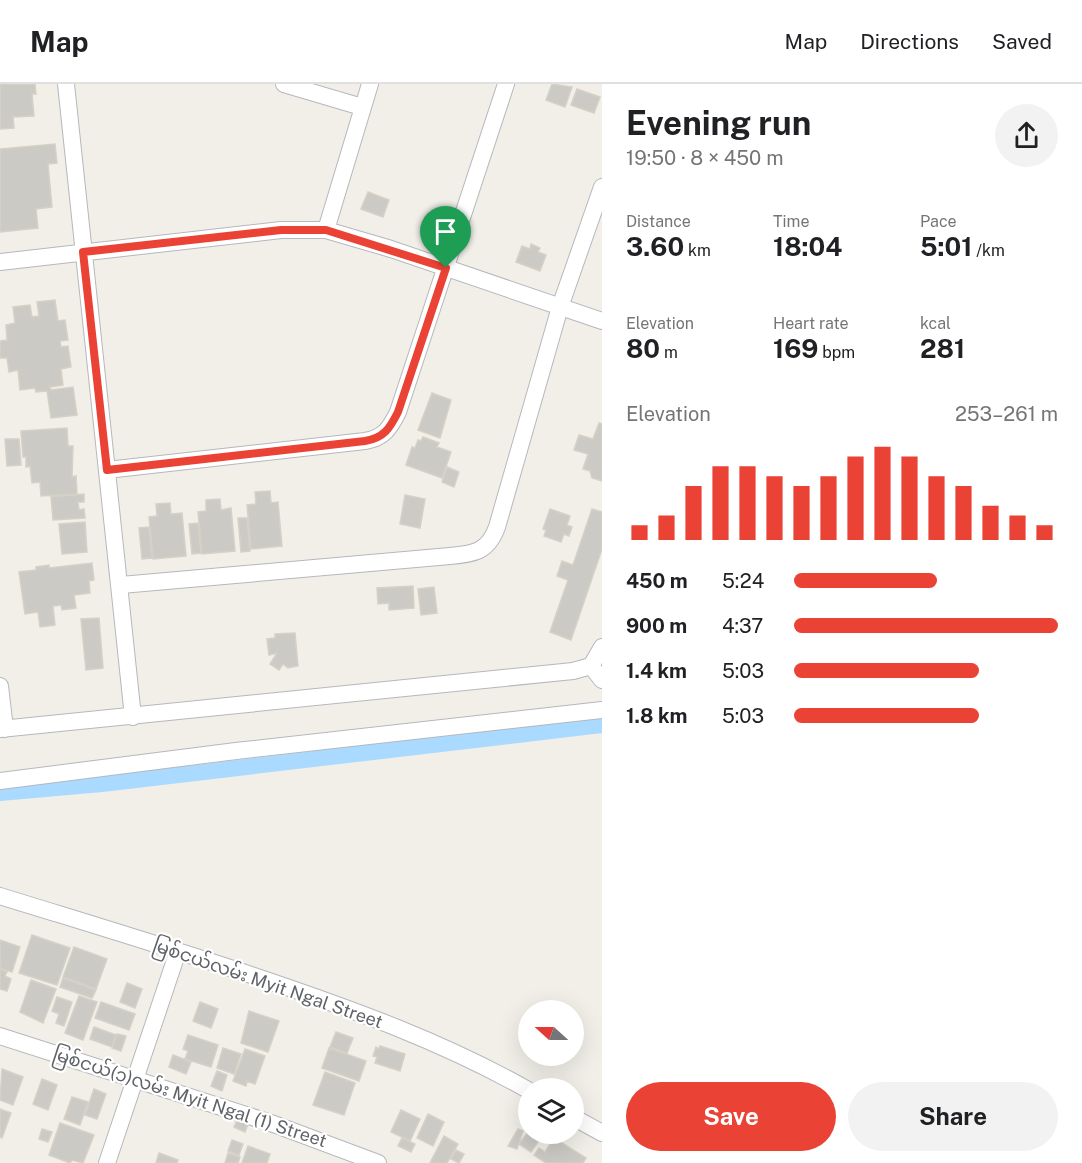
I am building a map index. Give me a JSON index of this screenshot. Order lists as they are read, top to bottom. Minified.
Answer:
{"streets":{"street":["မြစ်ငယ်လမ်း Myit Ngal Street","မြစ်ငယ်(၁)လမ်း Myit Ngal (1) Street"]},"north":"left","page":{"header":"Map","nav":["Map","Directions","Saved"],"heading":["Evening run","19:50 · 8 × 450 m"],"stats":[["Distance","3.60 km"],["Time","18:04"],["Pace","5:01 /km"],["Elevation","80 m"],["Heart rate","169 bpm"],["kcal","281"]],"chart":["Elevation","253–261 m"],"list":[{"name":"450 m","note":"5:24"},{"name":"900 m","note":"4:37"},{"name":"1.4 km","note":"5:03"},{"name":"1.8 km","note":"5:03"}],"buttons":["Save","Share"]}}
